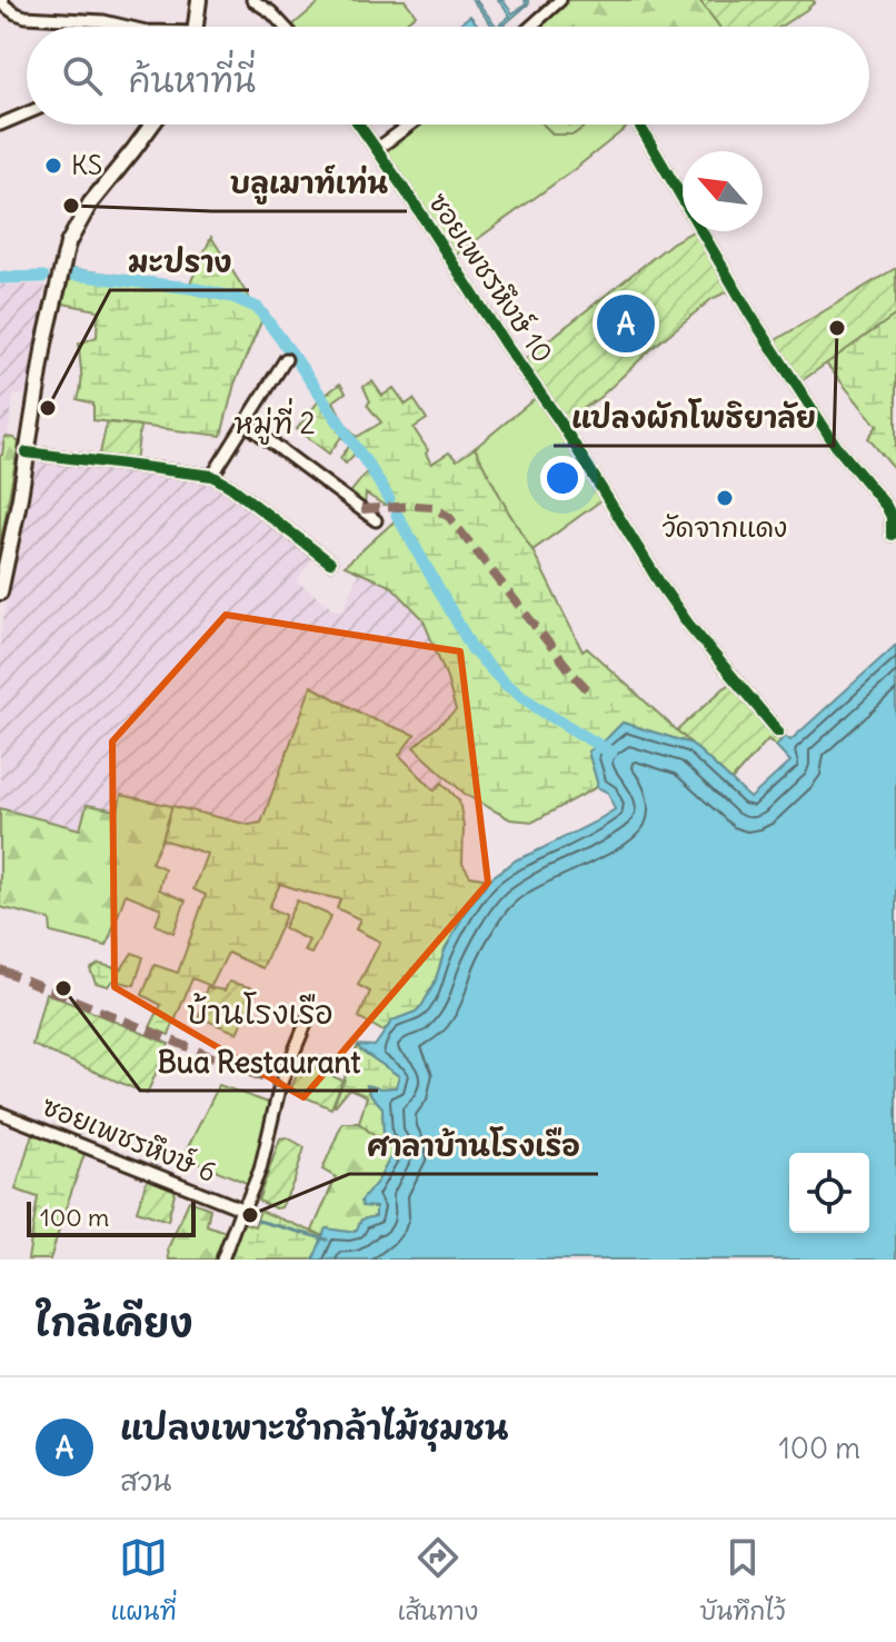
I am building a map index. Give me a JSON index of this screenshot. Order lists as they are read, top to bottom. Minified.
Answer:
{"streets":{"street":["ซอยเพชรหึงษ์ 10","ซอยเพชรหึงษ์ 6"]},"districts":["หมู่ที่ 2","บ้านโรงเรือ"],"places":["KS","บลูเมาท์เท่น","แปลงผักโพธิยาลัย","มะปราง","วัดจากแดง","Bua Restaurant","ศาลาบ้านโรงเรือ"],"scale_bar":"100 m","north":"top left","page":{"search":"ค้นหาที่นี่","pins":"A","scale":"100 m","heading":"ใกล้เคียง","list":[{"mark":"A","name":"แปลงเพาะชำกล้าไม้ชุมชน","note":"สวน","value":"100 m"}],"nav":["แผนที่","เส้นทาง","บันทึกไว้"]}}
